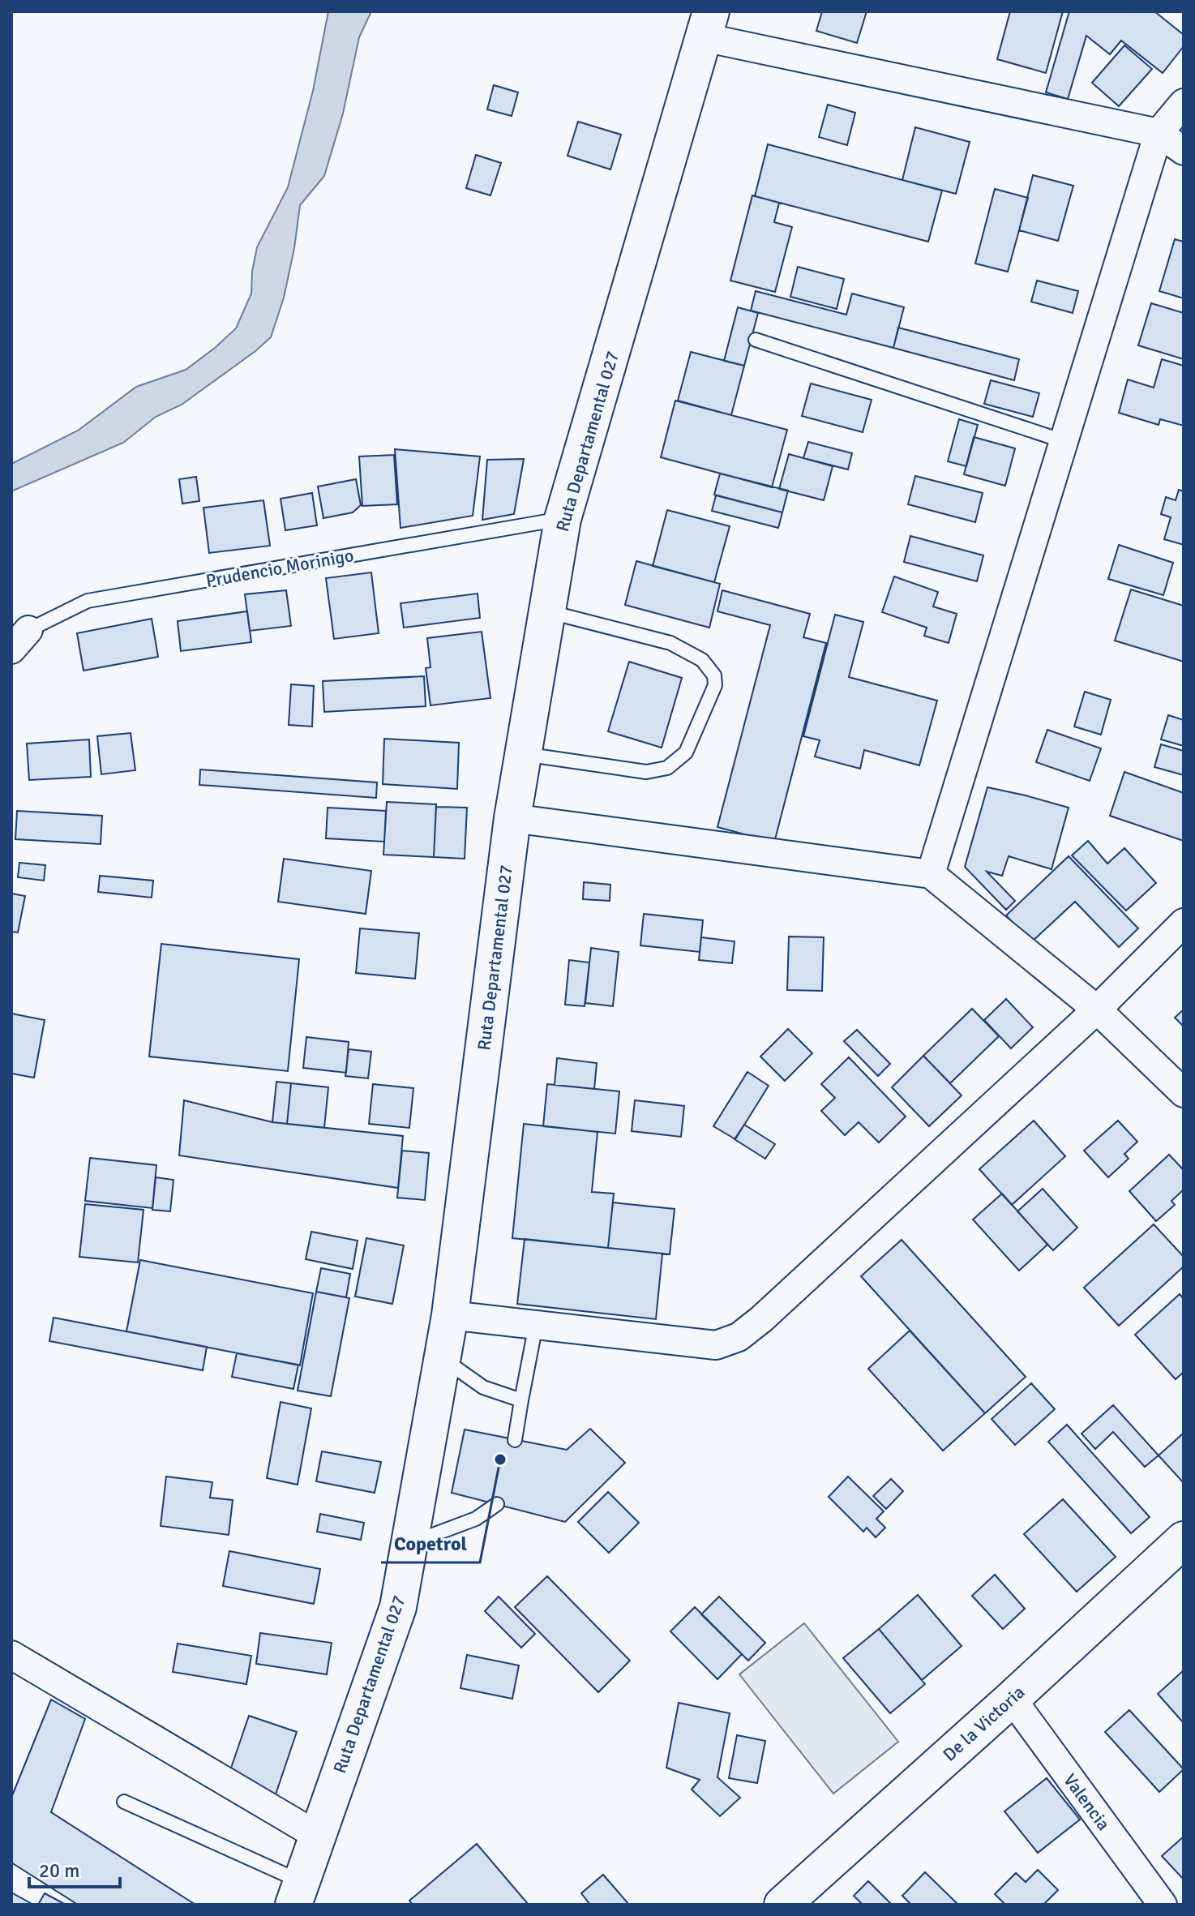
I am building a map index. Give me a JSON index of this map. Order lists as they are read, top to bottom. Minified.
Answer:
{"streets":{"main road":["Ruta Departamental 027","De la Victoria"],"street":["Valencia"],"lane":["Prudencio Morinigo"]},"crossings":[["Ruta Departamental 027","Prudencio Morinigo"],["De la Victoria","Valencia"]],"places":["Copetrol"],"scale_bar":"20 m"}
